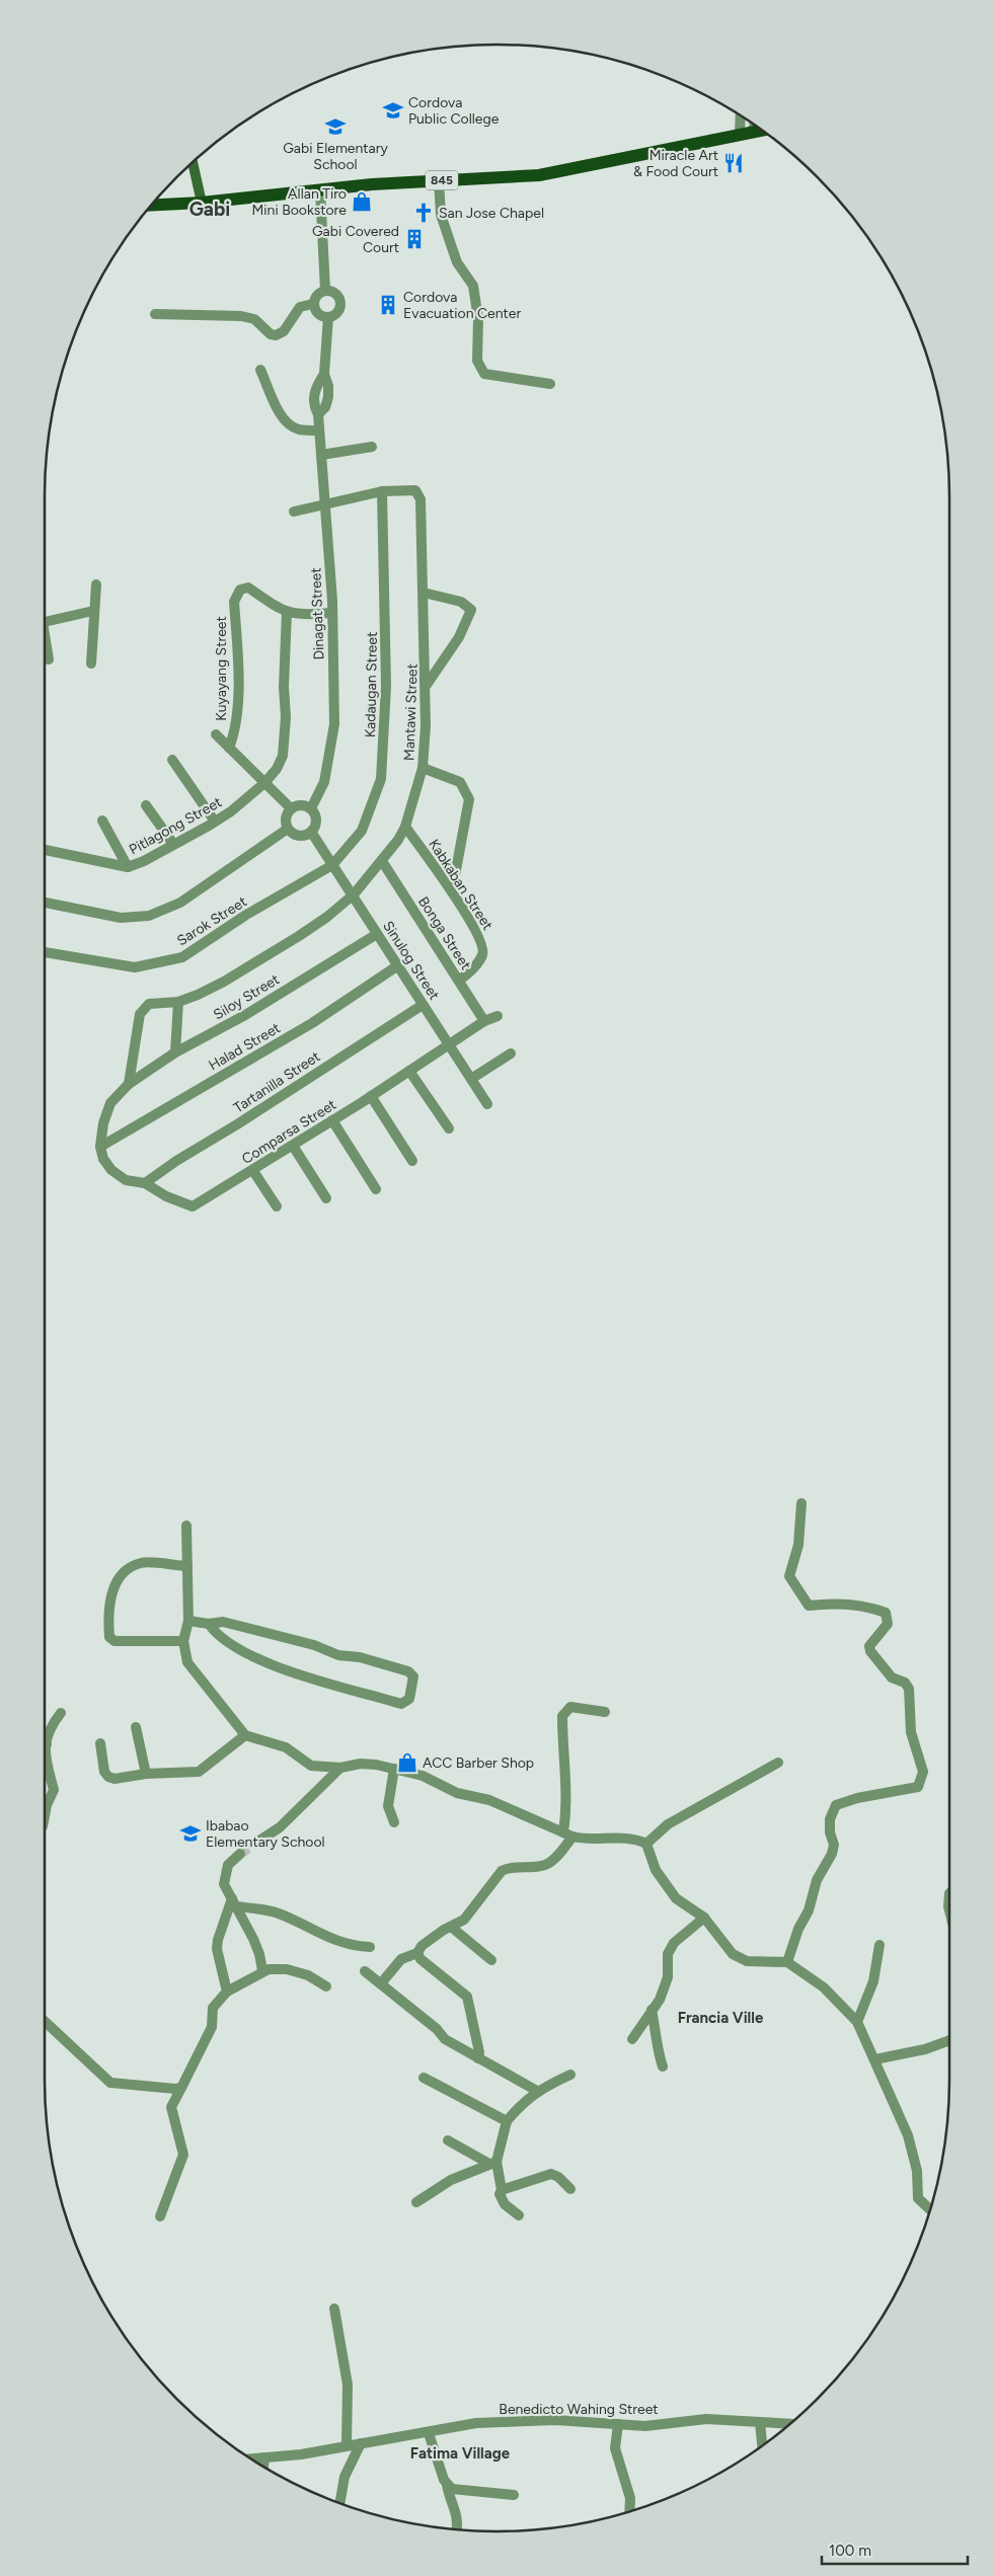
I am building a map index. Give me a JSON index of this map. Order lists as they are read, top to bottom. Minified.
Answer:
{"streets":{"main road":["845"],"street":["Dinagat Street","Kuyayang Street","Kadaugan Street","Mantawi Street","Pitlagong Street","Kabkaban Street","Sarok Street","Bonga Street","Sinulog Street","Siloy Street","Halad Street","Tartanilla Street","Comparsa Street","Benedicto Wahing Street"]},"crossings":[["Dinagat Street","Mantawi Street"],["Dinagat Street","Sinulog Street"],["Kuyayang Street","Pitlagong Street"],["Kadaugan Street","Mantawi Street"],["Kadaugan Street","Sarok Street"],["Kadaugan Street","Sinulog Street"],["Mantawi Street","Kabkaban Street"],["Mantawi Street","Bonga Street"],["Mantawi Street","Sinulog Street"],["Kabkaban Street","Bonga Street"],["Sarok Street","Sinulog Street"],["Bonga Street","Comparsa Street"],["Sinulog Street","Siloy Street"],["Sinulog Street","Halad Street"],["Sinulog Street","Tartanilla Street"],["Sinulog Street","Comparsa Street"],["Siloy Street","Halad Street"],["Siloy Street","Comparsa Street"],["Halad Street","Comparsa Street"],["Tartanilla Street","Comparsa Street"]],"districts":["Gabi","Francia Ville","Fatima Village"],"places":{"school or university":["Cordova Public College","Gabi Elementary School","Ibabao Elementary School"],"restaurant":["Miracle Art & Food Court"],"shop":["Allan Tiro Mini Bookstore","ACC Barber Shop"],"church":["San Jose Chapel"],"building":["Gabi Covered Court","Cordova Evacuation Center"]},"scale_bar":"100 m"}
